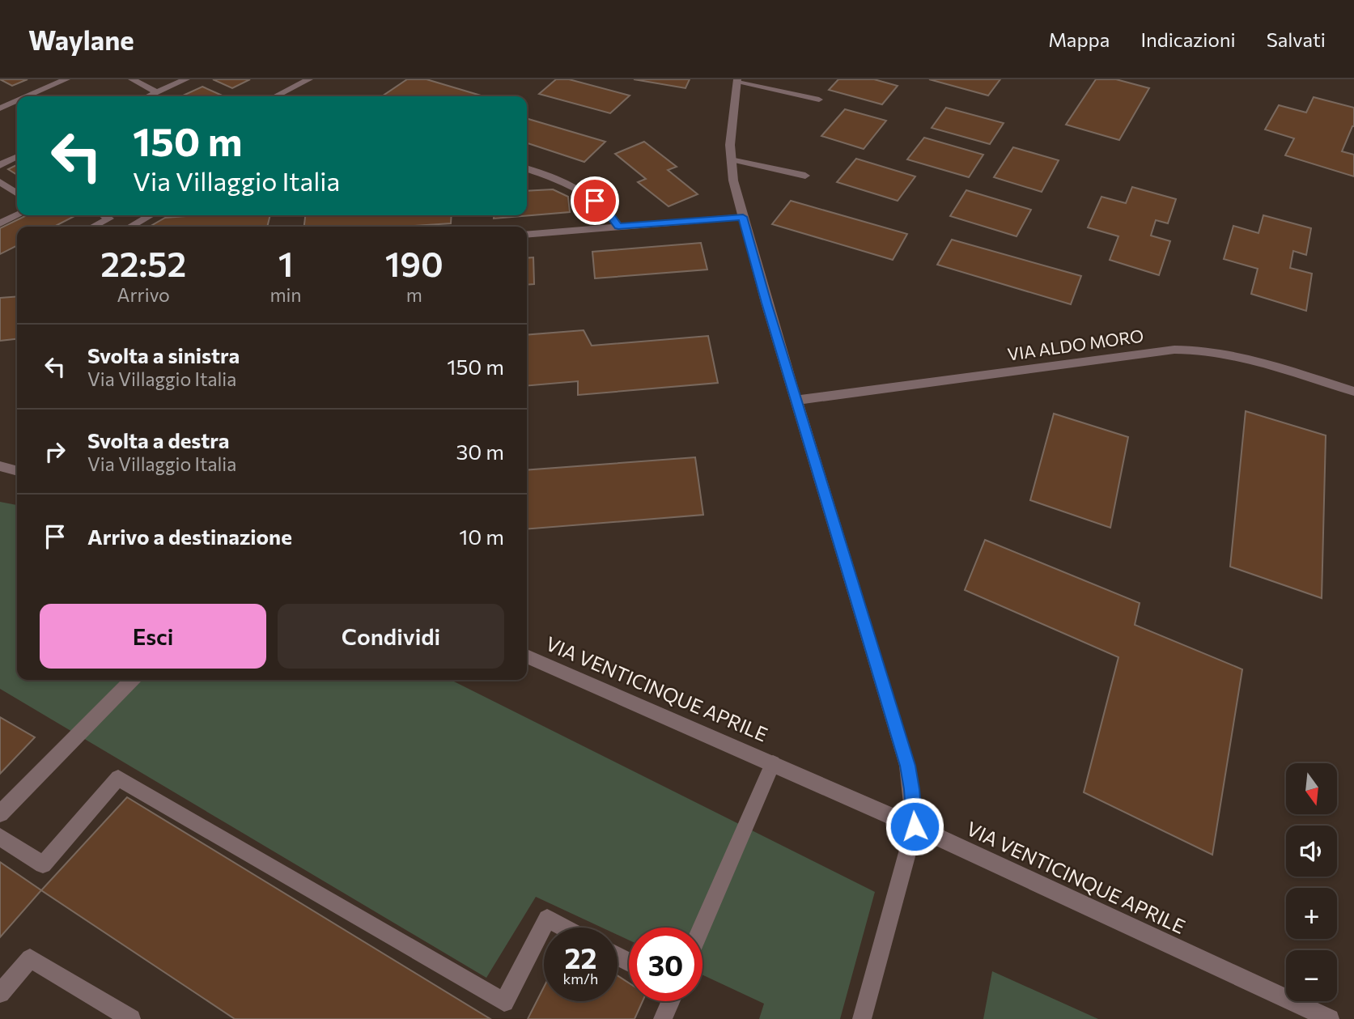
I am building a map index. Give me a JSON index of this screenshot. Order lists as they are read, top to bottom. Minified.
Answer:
{"streets":{"street":["VIA ALDO MORO","VIA VENTICINQUE APRILE"]},"north":"bottom","page":{"header":"Waylane","nav":["Mappa","Indicazioni","Salvati"],"turn":["150 m","Via Villaggio Italia"],"eta":["22:52","Arrivo","1","min","190","m"],"list":[{"name":"Svolta a sinistra","note":"Via Villaggio Italia","value":"150 m"},{"name":"Svolta a destra","note":"Via Villaggio Italia","value":"30 m"},{"name":"Arrivo a destinazione","value":"10 m"}],"buttons":["Esci","Condividi"],"map_buttons":["+","−"],"speed":"22 km/h","limit":"30"}}
